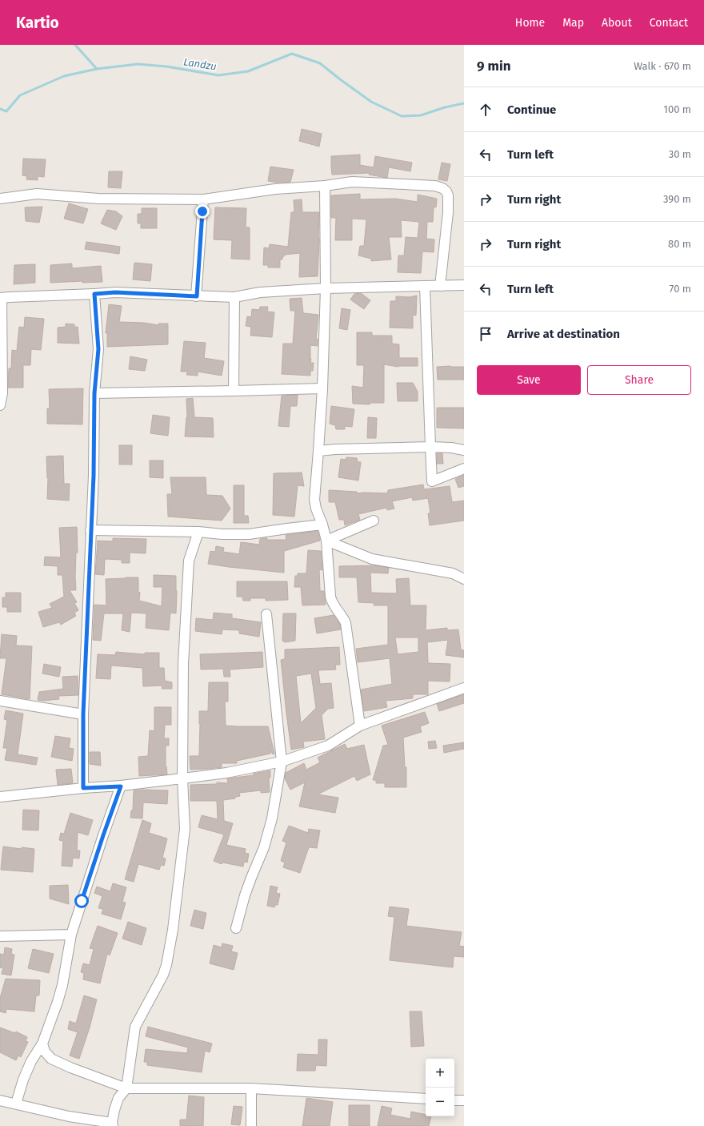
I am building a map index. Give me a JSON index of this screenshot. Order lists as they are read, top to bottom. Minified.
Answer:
{"water":["Landzu"],"page":{"header":"Kartio","nav":["Home","Map","About","Contact"],"heading":["9 min","Walk · 670 m"],"list":[["Continue","100 m"],["Turn left","30 m"],["Turn right","390 m"],["Turn right","80 m"],["Turn left","70 m"],"Arrive at destination"],"buttons":["Save","Share"],"map_buttons":["+","−"]}}
